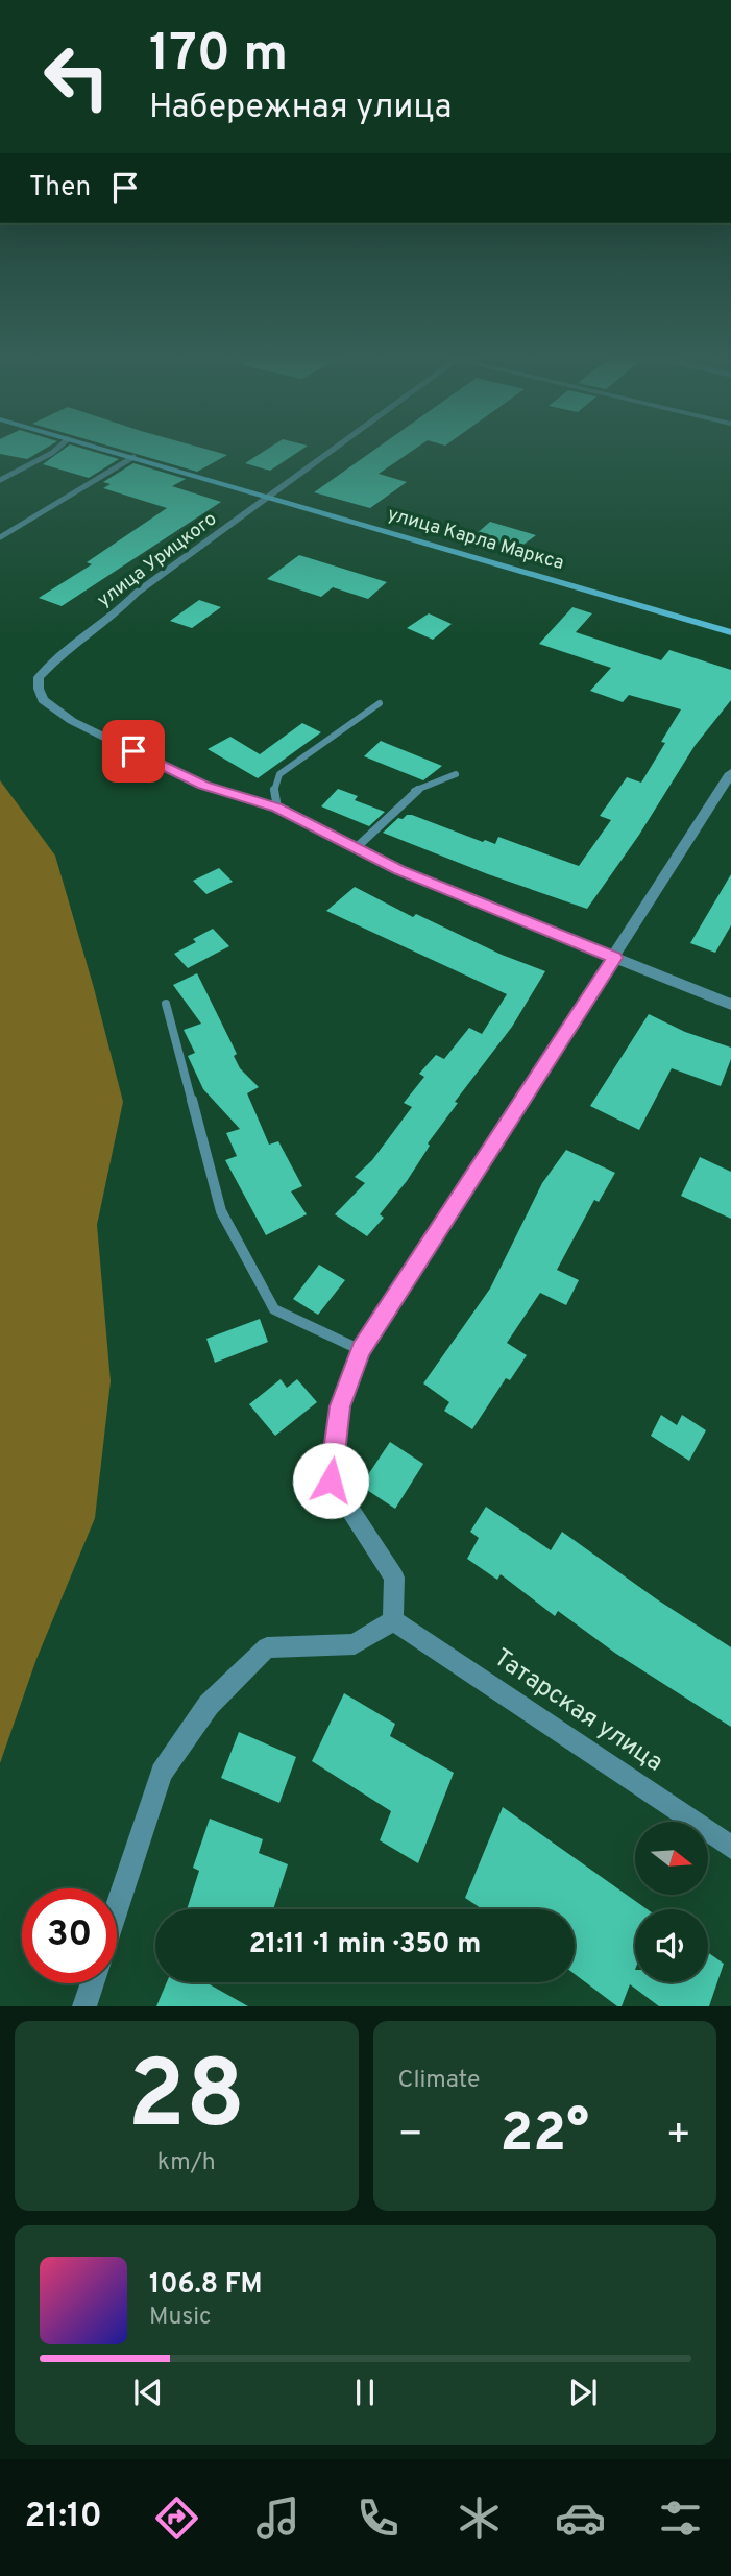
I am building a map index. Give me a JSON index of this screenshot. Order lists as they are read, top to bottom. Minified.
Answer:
{"streets":{"main road":["улица Карла Маркса"],"street":["улица Урицкого","Татарская улица"]},"crossings":[["улица Карла Маркса","улица Урицкого"]],"north":"right","page":{"turn":["170 m","Набережная улица"],"then":"Then","limit":"30","trip":"21:11 · 1 min · 350 m","tile":[["28","km/h"],"Climate"],"heat":["−","22°","+"],"song":["106.8 FM","Music"],"tabs":"21:10"}}
